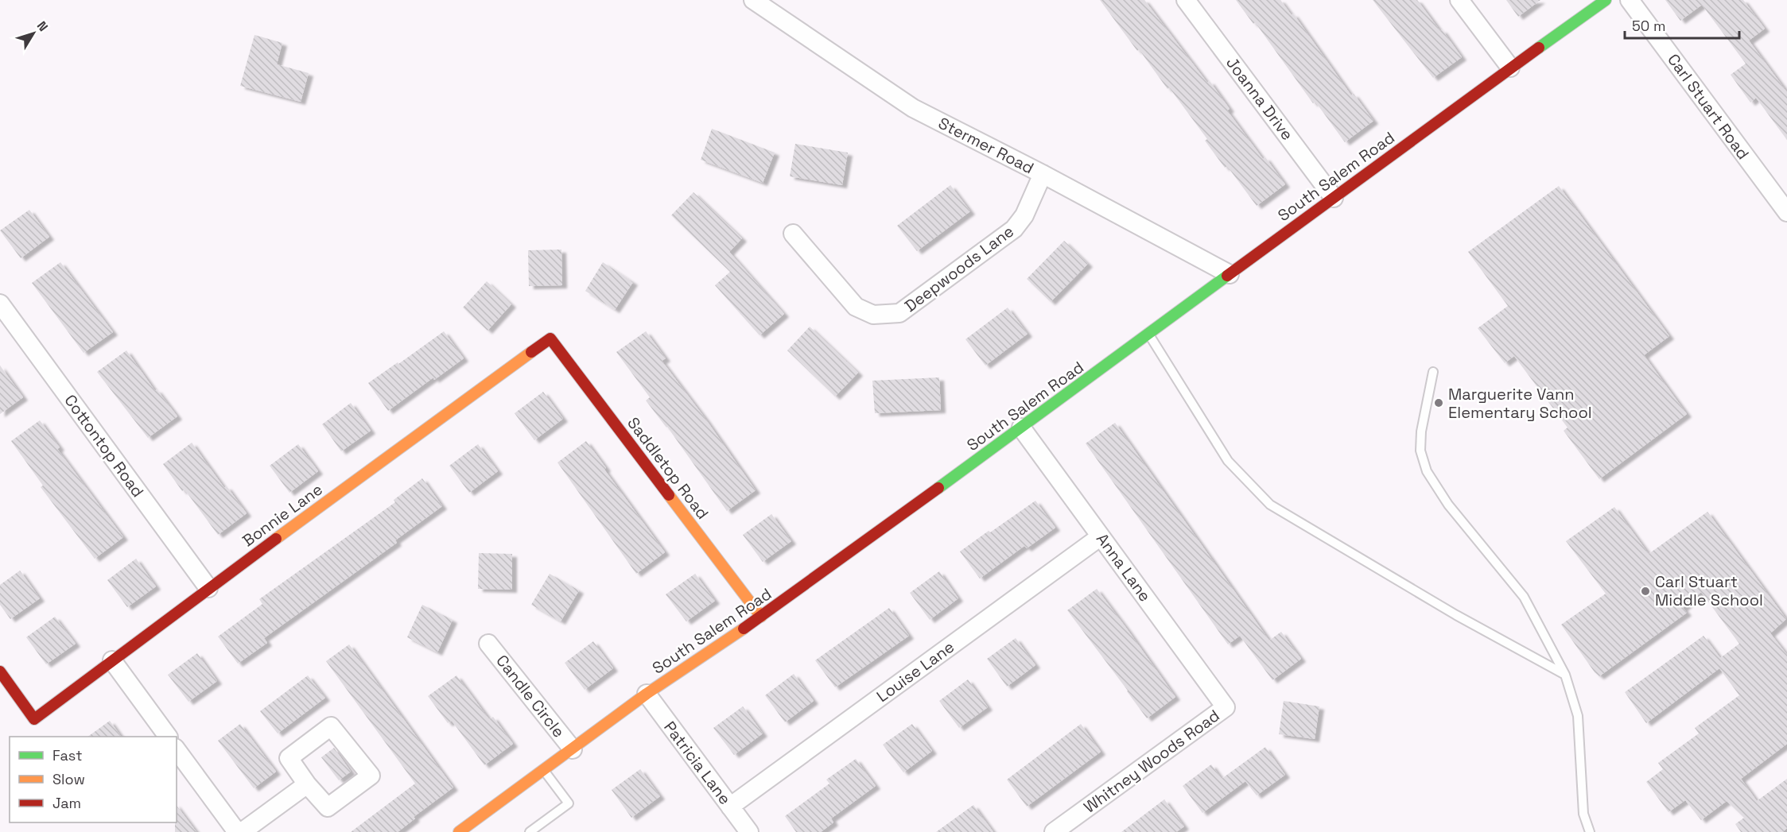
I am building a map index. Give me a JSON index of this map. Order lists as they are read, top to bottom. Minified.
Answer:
{"streets":{"main road":["South Salem Road","Saddletop Road","Bonnie Lane"],"street":["Joanna Drive","Carl Stuart Road","Stermer Road","Deepwoods Lane","Cottontop Road","Anna Lane","Louise Lane","Candle Circle","Whitney Woods Road","Patricia Lane"]},"crossings":[["Joanna Drive","South Salem Road"],["Stermer Road","South Salem Road"],["Stermer Road","Deepwoods Lane"],["South Salem Road","Saddletop Road"],["South Salem Road","Anna Lane"],["South Salem Road","Candle Circle"],["South Salem Road","Patricia Lane"],["Cottontop Road","Bonnie Lane"],["Saddletop Road","Bonnie Lane"],["Anna Lane","Louise Lane"],["Anna Lane","Whitney Woods Road"],["Louise Lane","Patricia Lane"]],"places":["Marguerite Vann Elementary School","Carl Stuart Middle School"],"legend":["Fast","Slow","Jam"],"scale_bar":"50 m","north":"top right"}
